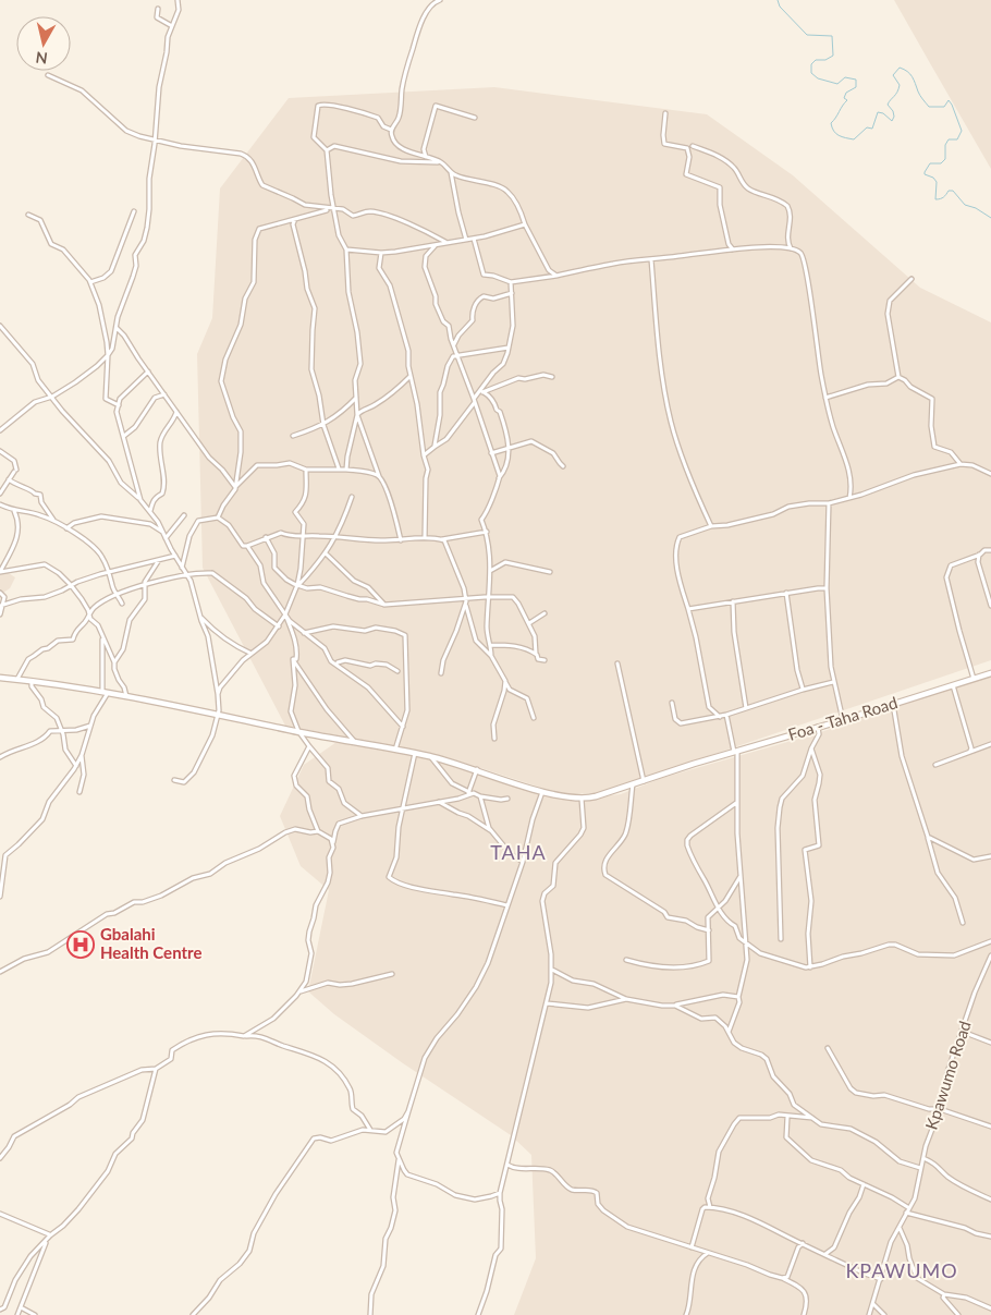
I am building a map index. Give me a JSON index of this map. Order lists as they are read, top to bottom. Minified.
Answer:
{"streets":{"street":["Foa - Taha Road","Kpawumo Road"]},"districts":["TAHA","KPAWUMO"],"places":{"hospital":["Gbalahi Health Centre"]},"north":"bottom"}
